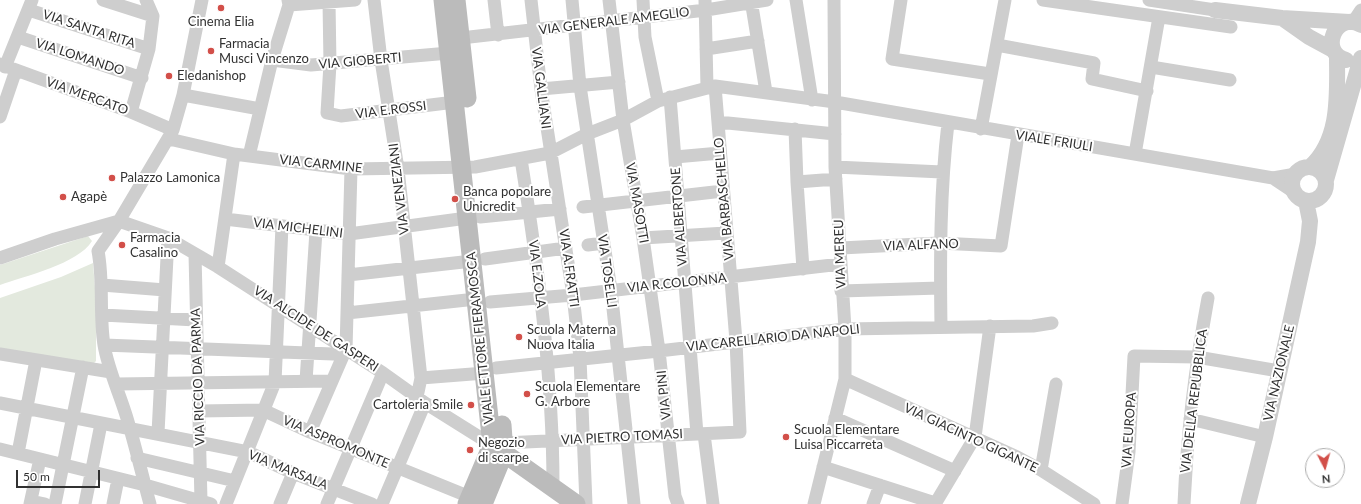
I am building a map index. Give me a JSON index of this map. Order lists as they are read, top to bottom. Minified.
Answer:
{"streets":{"main road":["VIALE ETTORE FIERAMOSCA"],"street":["VIA GENERALE AMEGLIO","VIA SANTA RITA","VIA LOMANDO","VIA GIOBERTI","VIA GALLIANI","VIA MERCATO","VIA E.ROSSI","VIALE FRIULI","VIA CARMINE","VIA VENEZIANI","VIA BARBASCHELLO","VIA MASOTTI","VIA ALBERTONE","VIA MICHELINI","VIA ALFANO","VIA MEREU","VIA A.FRATTI","VIA TOSELLI","VIA E.ZOLA","VIA R.COLONNA","VIA ALCIDE DE GASPERI","VIA CARELLARIO DA NAPOLI","VIA NAZIONALE","VIA RICCIO DA PARMA","VIA PINI","VIA DELLA REPUBBLICA","VIA EUROPA","VIA PIETRO TOMASI","VIA GIACINTO GIGANTE","VIA ASPROMONTE","VIA MARSALA"]},"crossings":[["VIA GENERALE AMEGLIO","VIA GALLIANI"],["VIA GENERALE AMEGLIO","VIA BARBASCHELLO"],["VIA GENERALE AMEGLIO","VIA MASOTTI"],["VIA GENERALE AMEGLIO","VIA ALBERTONE"],["VIA GENERALE AMEGLIO","VIA TOSELLI"],["VIA GIOBERTI","VIA E.ROSSI"],["VIA GIOBERTI","VIA VENEZIANI"],["VIA GALLIANI","VIA CARMINE"],["VIA GALLIANI","VIA A.FRATTI"],["VIA MERCATO","VIA CARMINE"],["VIA E.ROSSI","VIA VENEZIANI"],["VIALE FRIULI","VIA CARMINE"],["VIALE FRIULI","VIA BARBASCHELLO"],["VIALE FRIULI","VIA ALFANO"],["VIALE FRIULI","VIA MEREU"],["VIALE FRIULI","VIA NAZIONALE"],["VIA CARMINE","VIA VENEZIANI"],["VIA CARMINE","VIA BARBASCHELLO"],["VIA CARMINE","VIA MASOTTI"],["VIA CARMINE","VIA ALBERTONE"],["VIA CARMINE","VIA A.FRATTI"],["VIA CARMINE","VIA TOSELLI"],["VIA CARMINE","VIA E.ZOLA"],["VIA CARMINE","VIALE ETTORE FIERAMOSCA"],["VIA VENEZIANI","VIA MICHELINI"],["VIA VENEZIANI","VIA R.COLONNA"],["VIA VENEZIANI","VIA ALCIDE DE GASPERI"],["VIA VENEZIANI","VIA CARELLARIO DA NAPOLI"],["VIA VENEZIANI","VIA ASPROMONTE"],["VIA BARBASCHELLO","VIA R.COLONNA"],["VIA BARBASCHELLO","VIA CARELLARIO DA NAPOLI"],["VIA BARBASCHELLO","VIA PIETRO TOMASI"],["VIA MASOTTI","VIA R.COLONNA"],["VIA MASOTTI","VIA PINI"],["VIA ALBERTONE","VIA R.COLONNA"],["VIA ALBERTONE","VIA CARELLARIO DA NAPOLI"],["VIA ALBERTONE","VIA PIETRO TOMASI"],["VIA MICHELINI","VIA A.FRATTI"],["VIA MICHELINI","VIA E.ZOLA"],["VIA MICHELINI","VIALE ETTORE FIERAMOSCA"],["VIA ALFANO","VIA MEREU"],["VIA MEREU","VIA R.COLONNA"],["VIA MEREU","VIA CARELLARIO DA NAPOLI"],["VIA MEREU","VIA GIACINTO GIGANTE"],["VIA A.FRATTI","VIA R.COLONNA"],["VIA A.FRATTI","VIA CARELLARIO DA NAPOLI"],["VIA A.FRATTI","VIA PIETRO TOMASI"],["VIA TOSELLI","VIA R.COLONNA"],["VIA TOSELLI","VIA CARELLARIO DA NAPOLI"],["VIA TOSELLI","VIA PIETRO TOMASI"],["VIA E.ZOLA","VIA R.COLONNA"],["VIA E.ZOLA","VIA CARELLARIO DA NAPOLI"],["VIA E.ZOLA","VIA PIETRO TOMASI"],["VIA R.COLONNA","VIALE ETTORE FIERAMOSCA"],["VIA R.COLONNA","VIA PINI"],["VIA ALCIDE DE GASPERI","VIALE ETTORE FIERAMOSCA"],["VIA ALCIDE DE GASPERI","VIA RICCIO DA PARMA"],["VIA ALCIDE DE GASPERI","VIA PIETRO TOMASI"],["VIALE ETTORE FIERAMOSCA","VIA CARELLARIO DA NAPOLI"],["VIALE ETTORE FIERAMOSCA","VIA PIETRO TOMASI"],["VIALE ETTORE FIERAMOSCA","VIA ASPROMONTE"],["VIA CARELLARIO DA NAPOLI","VIA PINI"],["VIA RICCIO DA PARMA","VIA ASPROMONTE"],["VIA RICCIO DA PARMA","VIA MARSALA"],["VIA PINI","VIA PIETRO TOMASI"],["VIA DELLA REPUBBLICA","VIA EUROPA"]],"places":["Cinema Elia","Farmacia Musci Vincenzo","Eledanishop","Palazzo Lamonica","Agapè","Banca popolare Unicredit","Farmacia Casalino","Scuola Materna Nuova Italia","Scuola Elementare G. Arbore","Cartoleria Smile","Scuola Elementare Luisa Piccarreta","Negozio di scarpe"],"scale_bar":"50 m","north":"bottom"}
